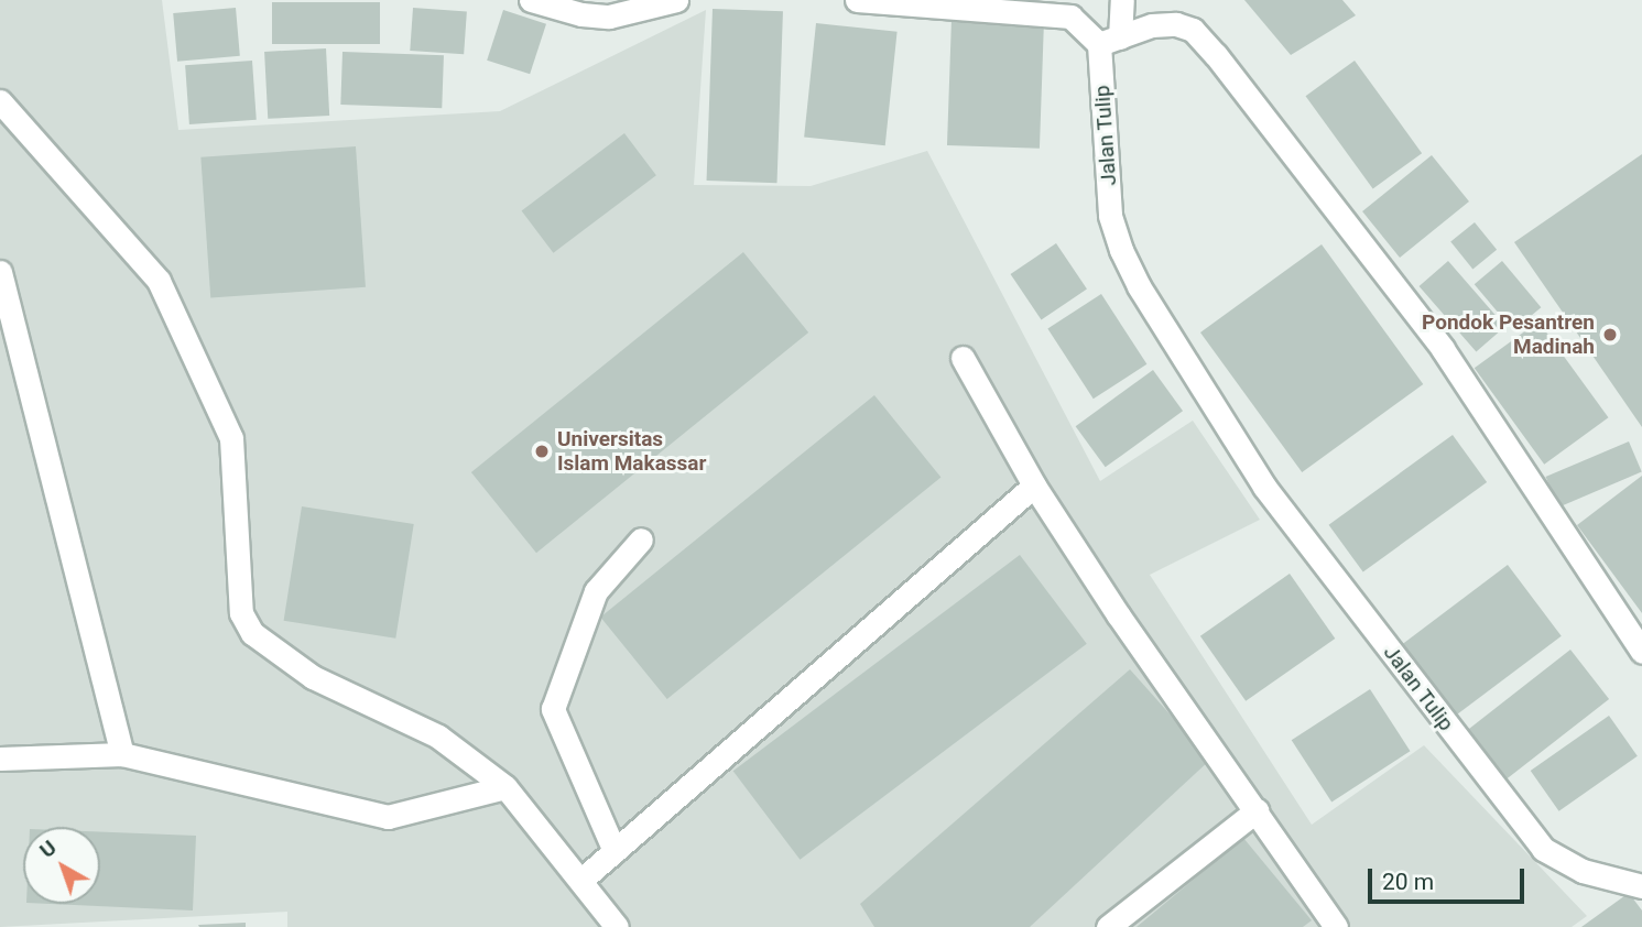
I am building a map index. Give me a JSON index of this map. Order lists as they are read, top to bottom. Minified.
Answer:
{"streets":{"street":["Jalan Tulip"]},"places":["Pondok Pesantren Madinah","Universitas Islam Makassar"],"scale_bar":"20 m","north":"top left"}
